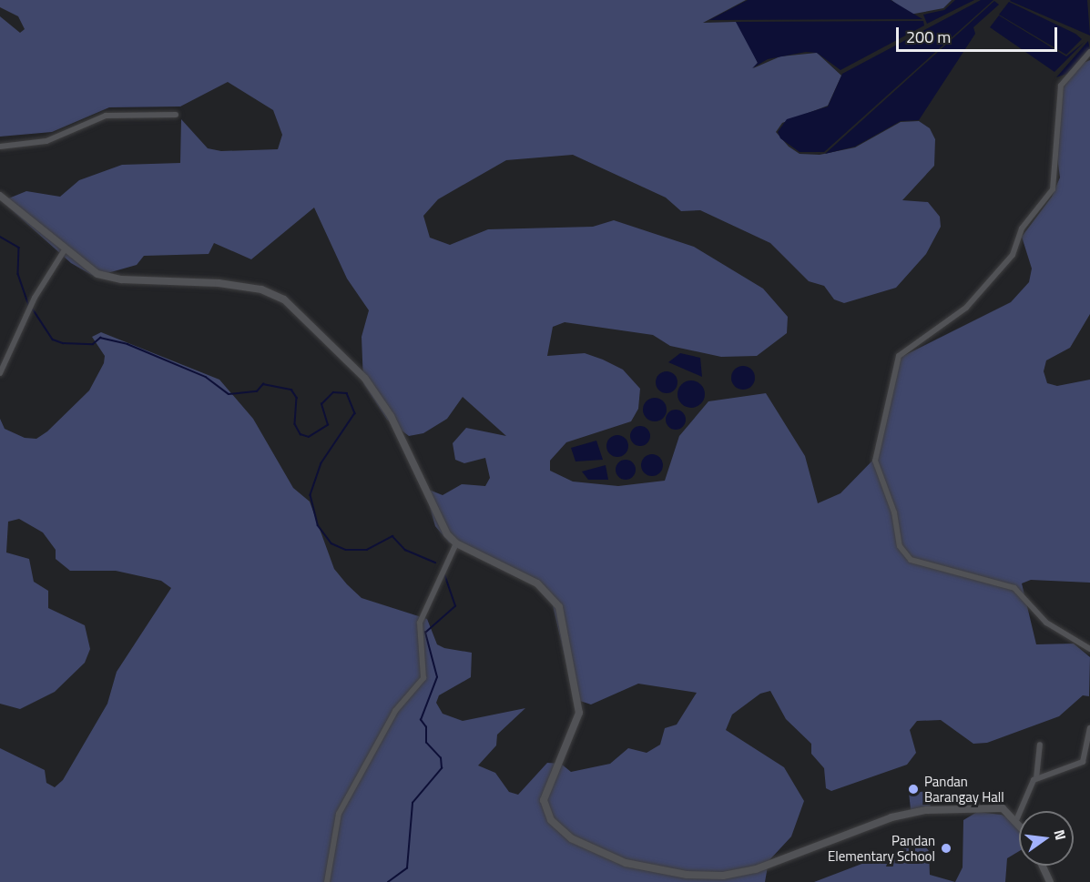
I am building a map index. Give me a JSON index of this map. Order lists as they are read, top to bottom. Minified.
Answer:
{"places":["Pandan Barangay Hall","Pandan Elementary School"],"scale_bar":"200 m","north":"right"}
